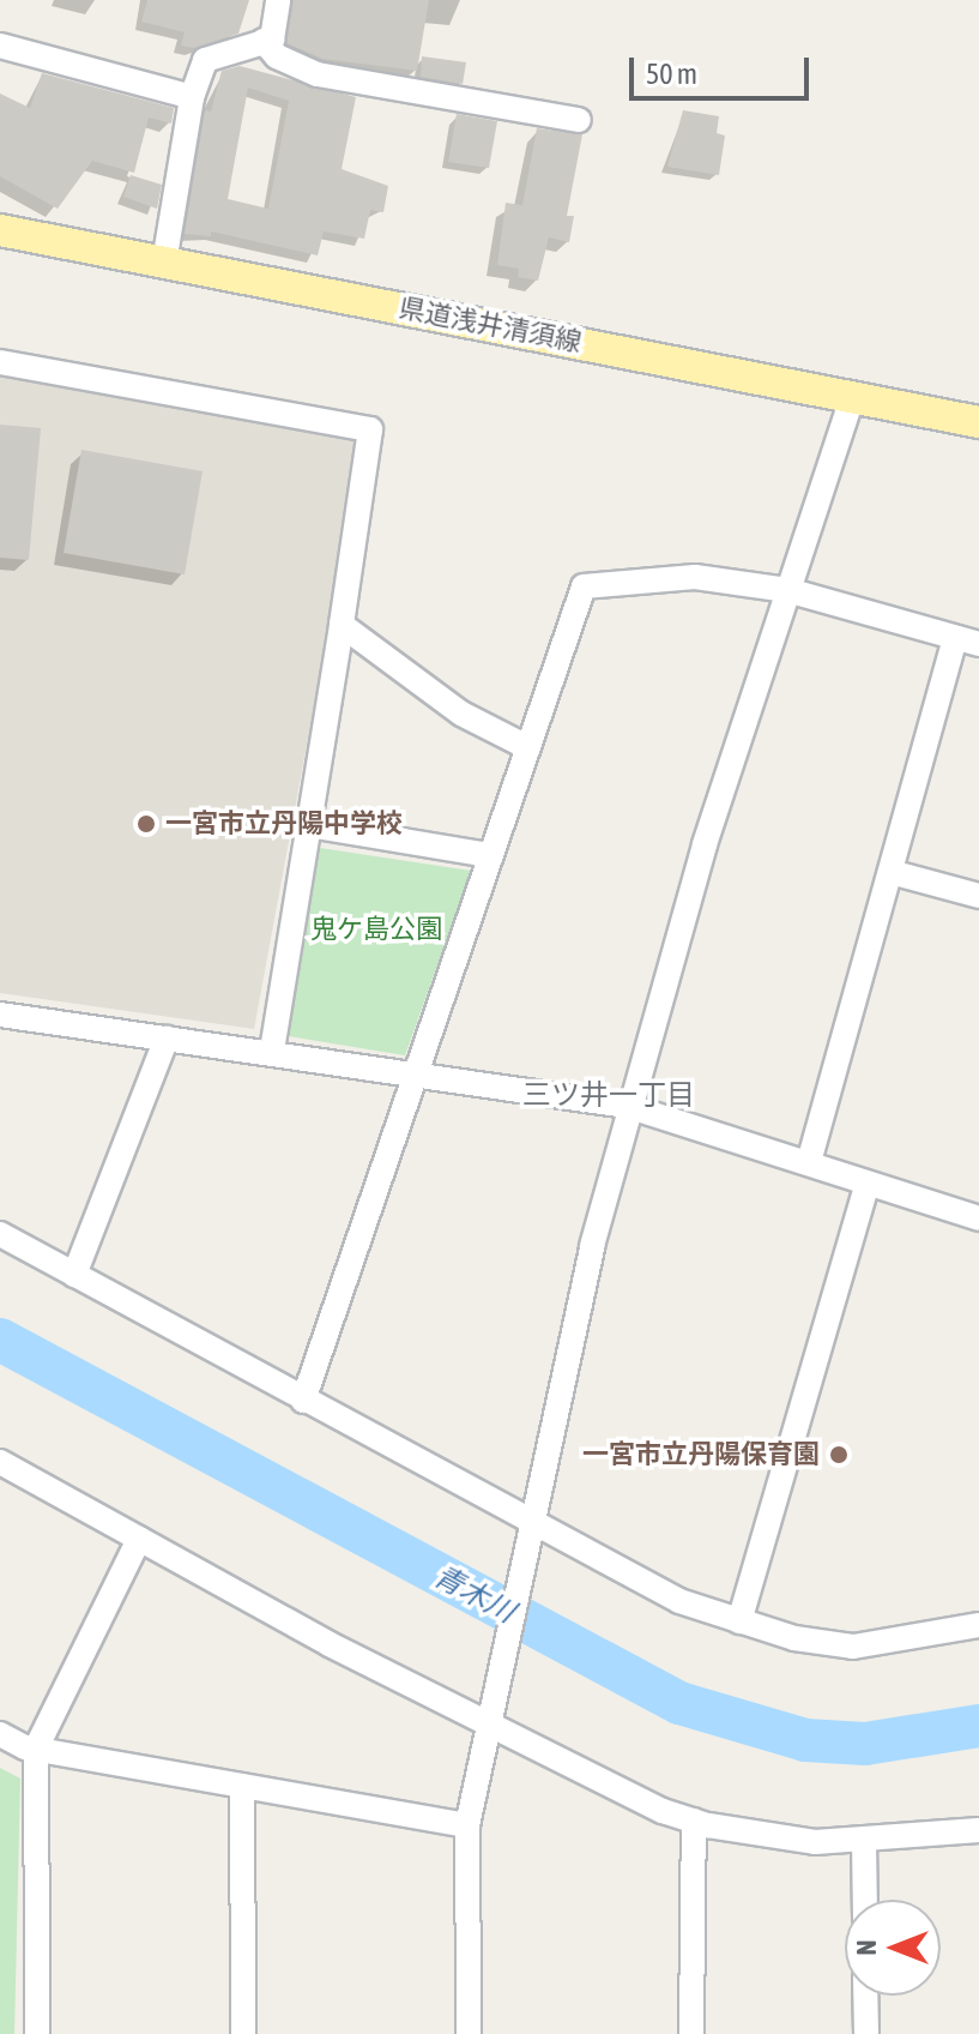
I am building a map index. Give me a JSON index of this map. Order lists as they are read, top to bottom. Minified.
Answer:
{"streets":{"main road":["県道浅井清須線"]},"districts":["三ツ井一丁目"],"water":["青木川"],"parks":["鬼ケ島公園"],"places":["一宮市立丹陽中学校","一宮市立丹陽保育園"],"scale_bar":"50 m","north":"left"}
